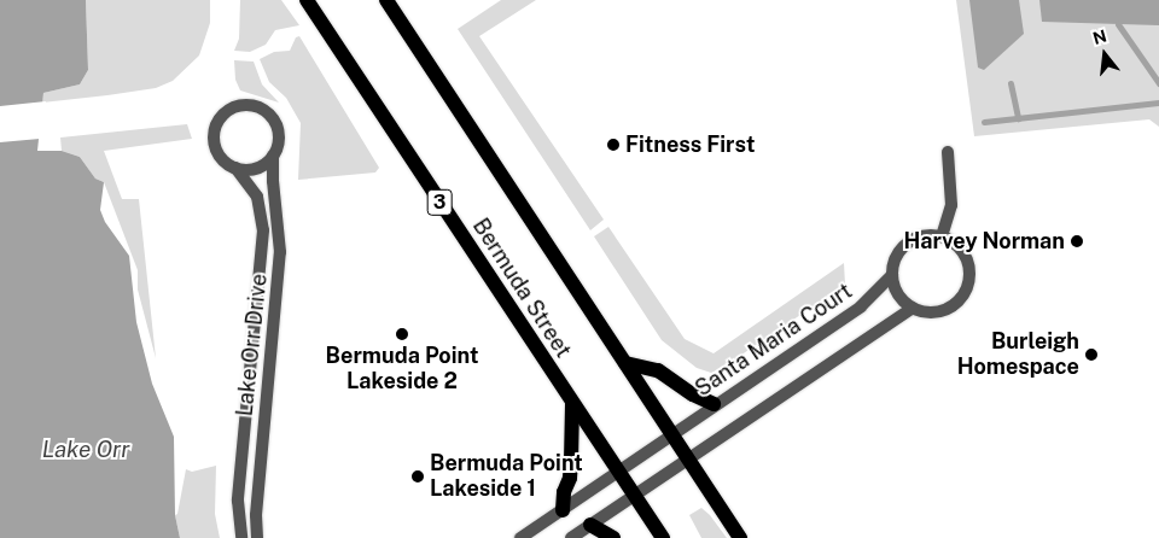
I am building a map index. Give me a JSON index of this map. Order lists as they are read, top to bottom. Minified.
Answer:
{"streets":{"main road":["3","Bermuda Street"],"street":["Santa Maria Court","Lake Orr Drive"]},"water":["Lake Orr"],"places":["Fitness First","Harvey Norman","Bermuda Point Lakeside 2","Burleigh Homespace","Bermuda Point Lakeside 1"],"north":"top"}
